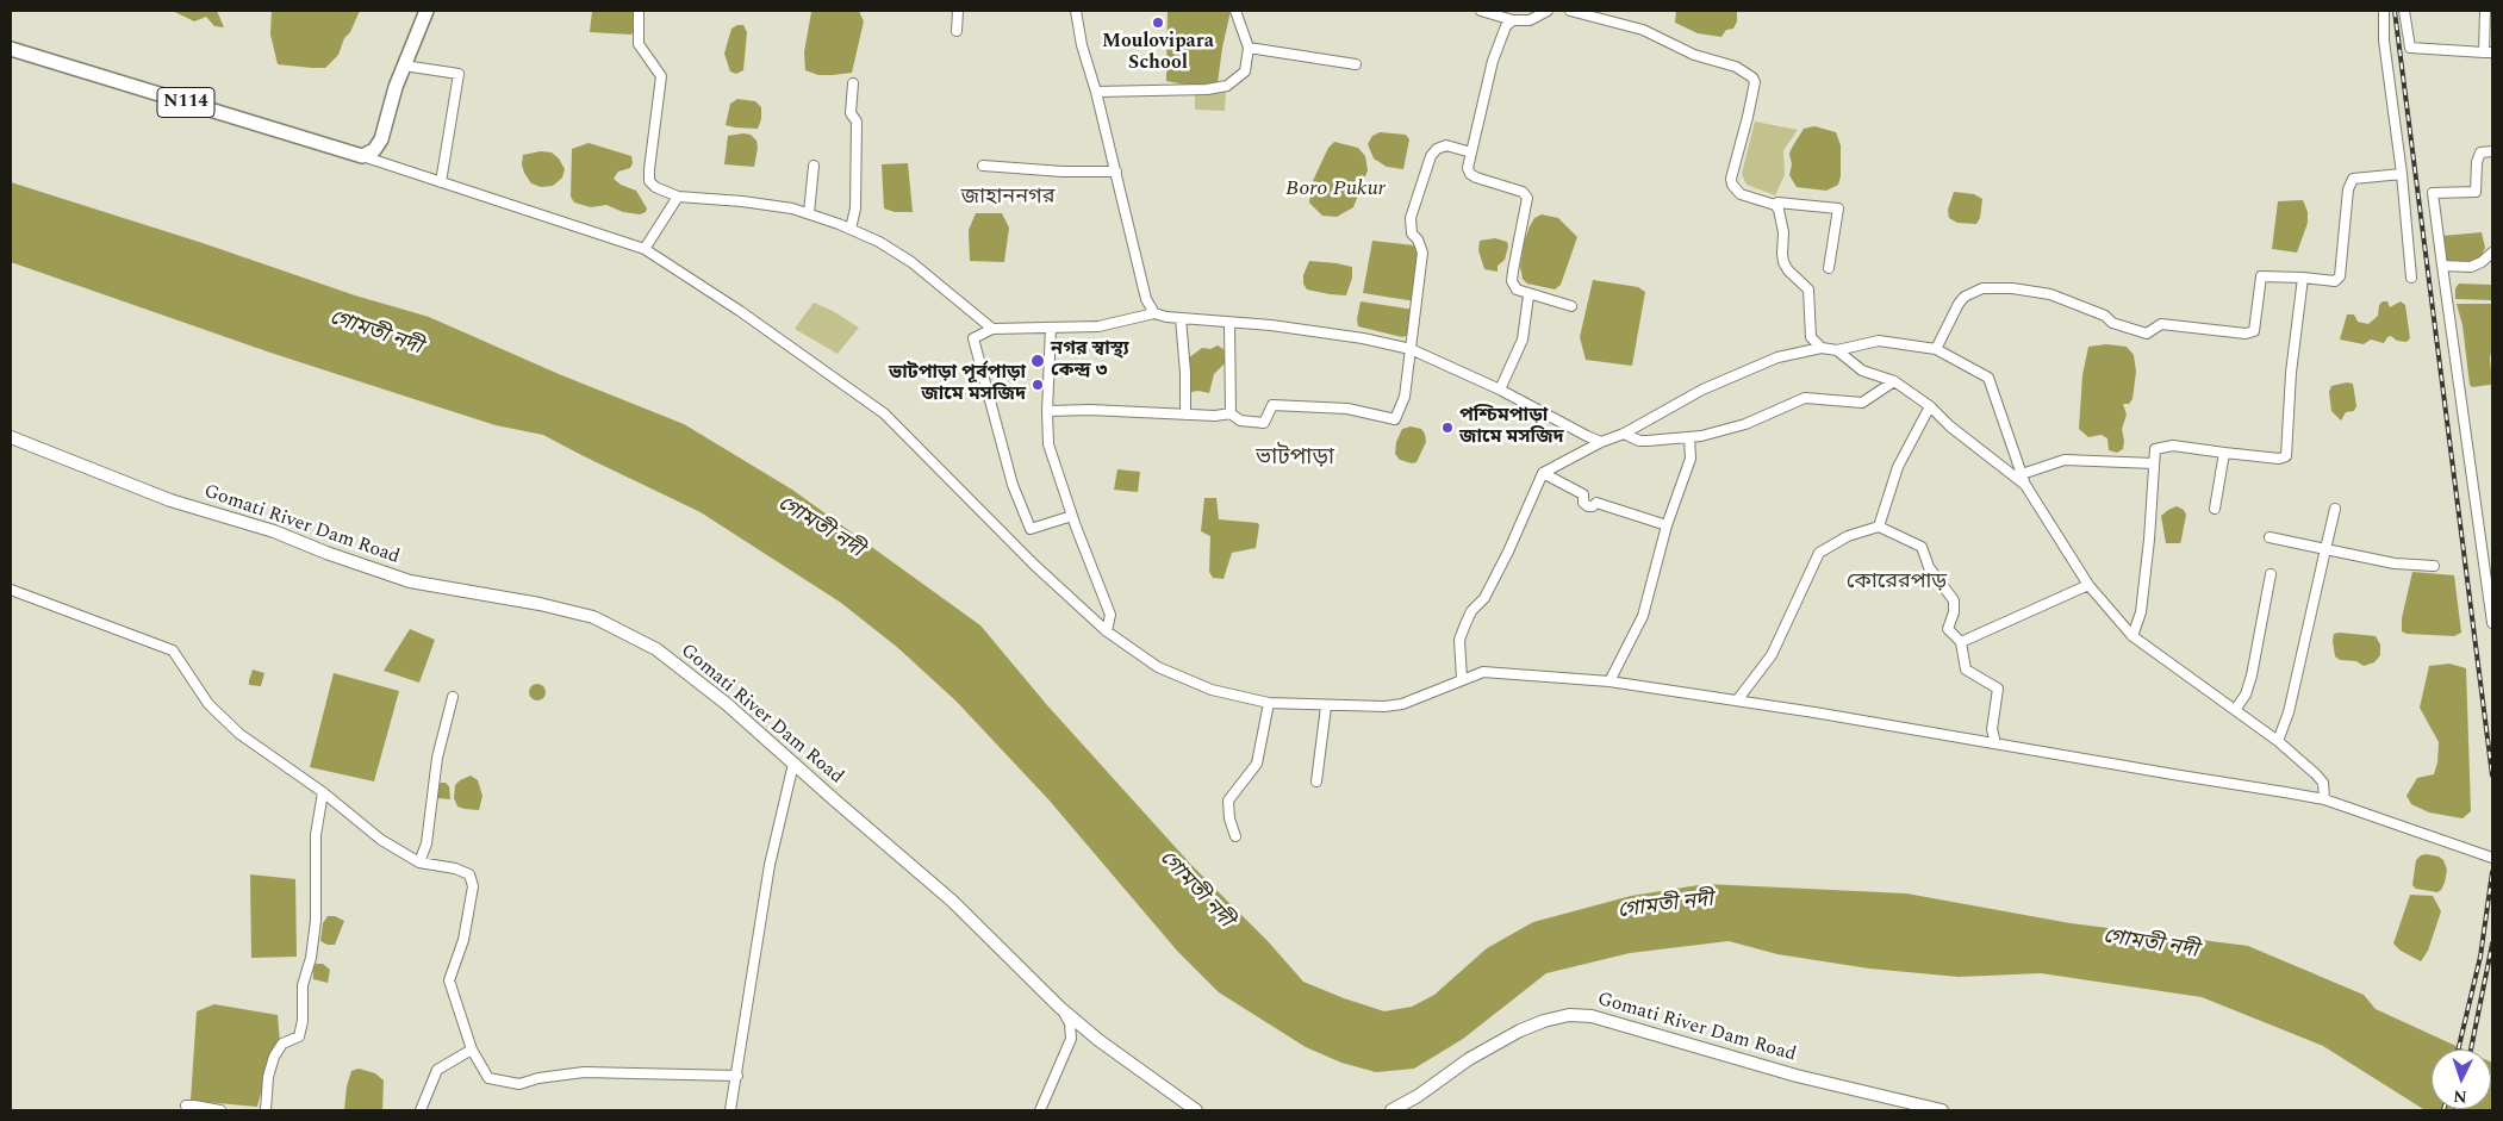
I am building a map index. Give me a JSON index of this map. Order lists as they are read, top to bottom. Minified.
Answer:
{"streets":{"highway":["N114"],"main road":["Gomati River Dam Road"]},"districts":["জাহাননগর","ভাটপাড়া","কোরেরপাড়"],"water":["Boro Pukur","গোমতী নদী"],"places":["Moulovipara School","নগর স্বাস্থ্য কেন্দ্র ৩","ভাটপাড়া পূর্বপাড়া জামে মসজিদ","পশ্চিমপাড়া জামে মসজিদ"],"north":"bottom"}
